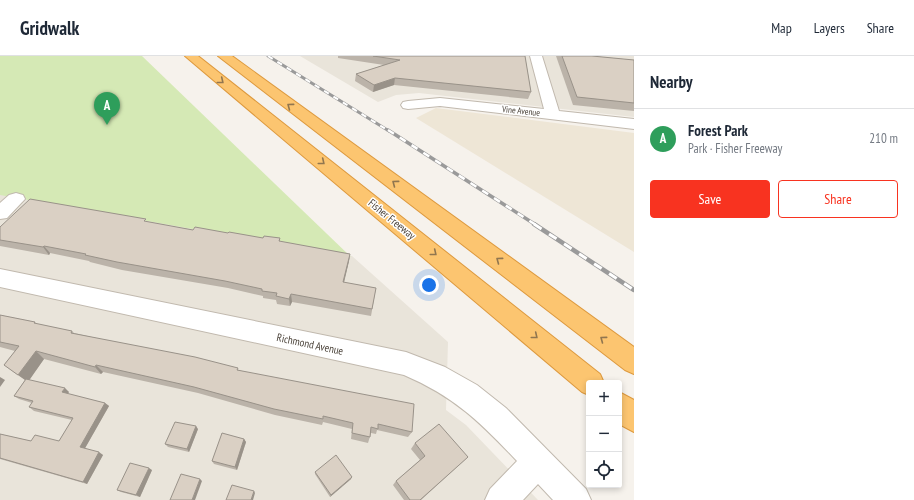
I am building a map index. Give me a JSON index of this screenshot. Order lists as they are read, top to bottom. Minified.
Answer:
{"streets":{"highway":["Fisher Freeway"],"street":["Vine Avenue","Richmond Avenue"]},"page":{"header":"Gridwalk","nav":["Map","Layers","Share"],"heading":"Nearby","pins":"A","list":[{"mark":"A","name":"Forest Park","note":"Park · Fisher Freeway","value":"210 m"}],"buttons":["Save","Share"],"map_buttons":["+","−"]}}
